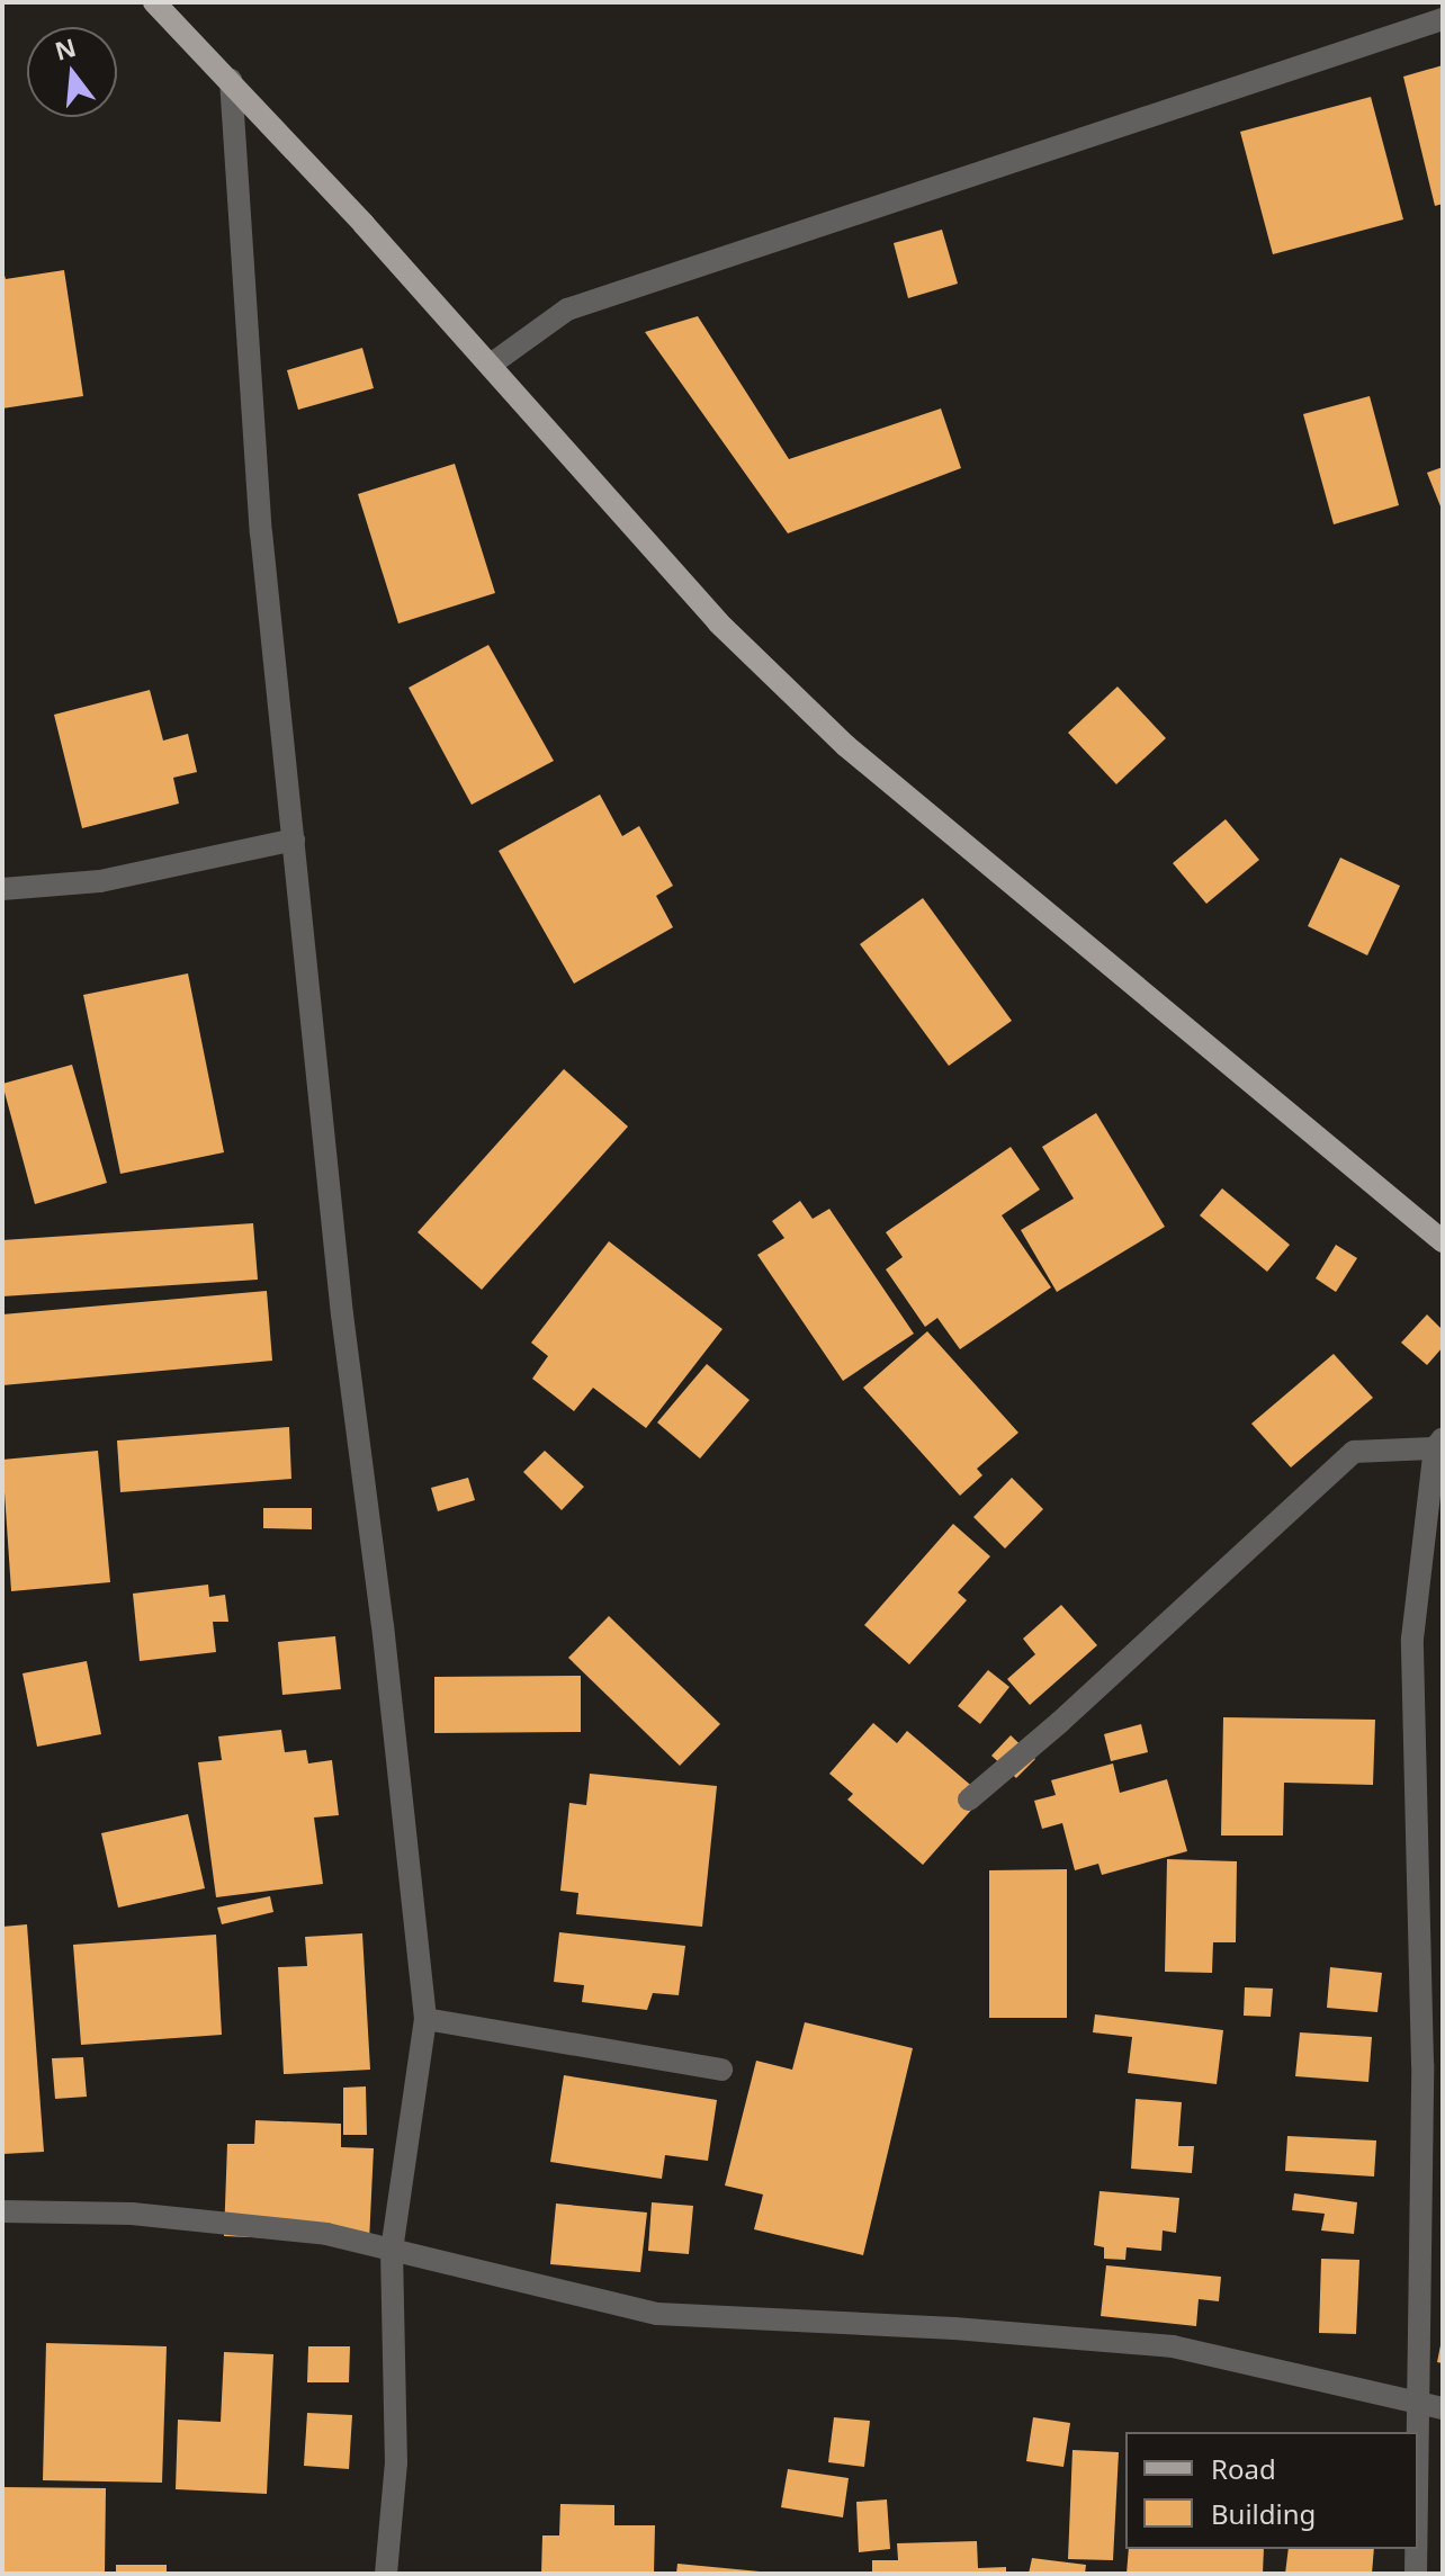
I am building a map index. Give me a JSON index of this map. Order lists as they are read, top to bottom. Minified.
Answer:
{"legend":["Road","Building"],"north":"top"}
